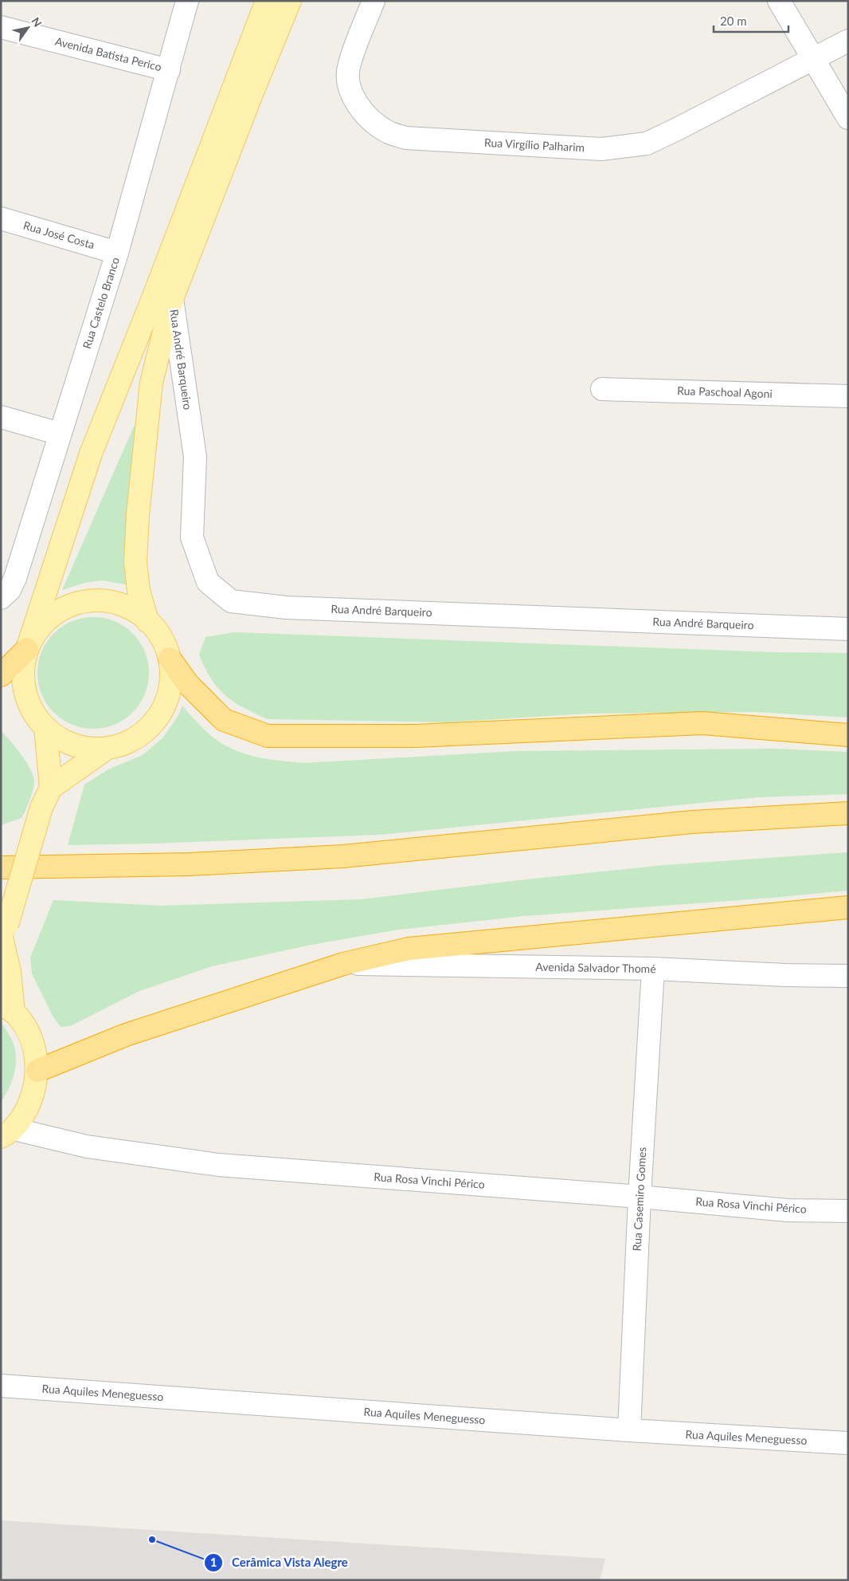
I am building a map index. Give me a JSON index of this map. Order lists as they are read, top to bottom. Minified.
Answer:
{"streets":{"street":["Avenida Batista Perico","Rua Virgílio Palharim","Rua José Costa","Rua Castelo Branco","Rua André Barqueiro","Rua Paschoal Agoni","Avenida Salvador Thomé","Rua Rosa Vinchi Périco","Rua Casemiro Gomes","Rua Aquiles Meneguesso"]},"crossings":[["Avenida Batista Perico","Rua Castelo Branco"],["Rua José Costa","Rua Castelo Branco"],["Avenida Salvador Thomé","Rua Casemiro Gomes"],["Rua Rosa Vinchi Périco","Rua Casemiro Gomes"],["Rua Casemiro Gomes","Rua Aquiles Meneguesso"]],"places":["Cerâmica Vista Alegre"],"scale_bar":"20 m","north":"top right"}
